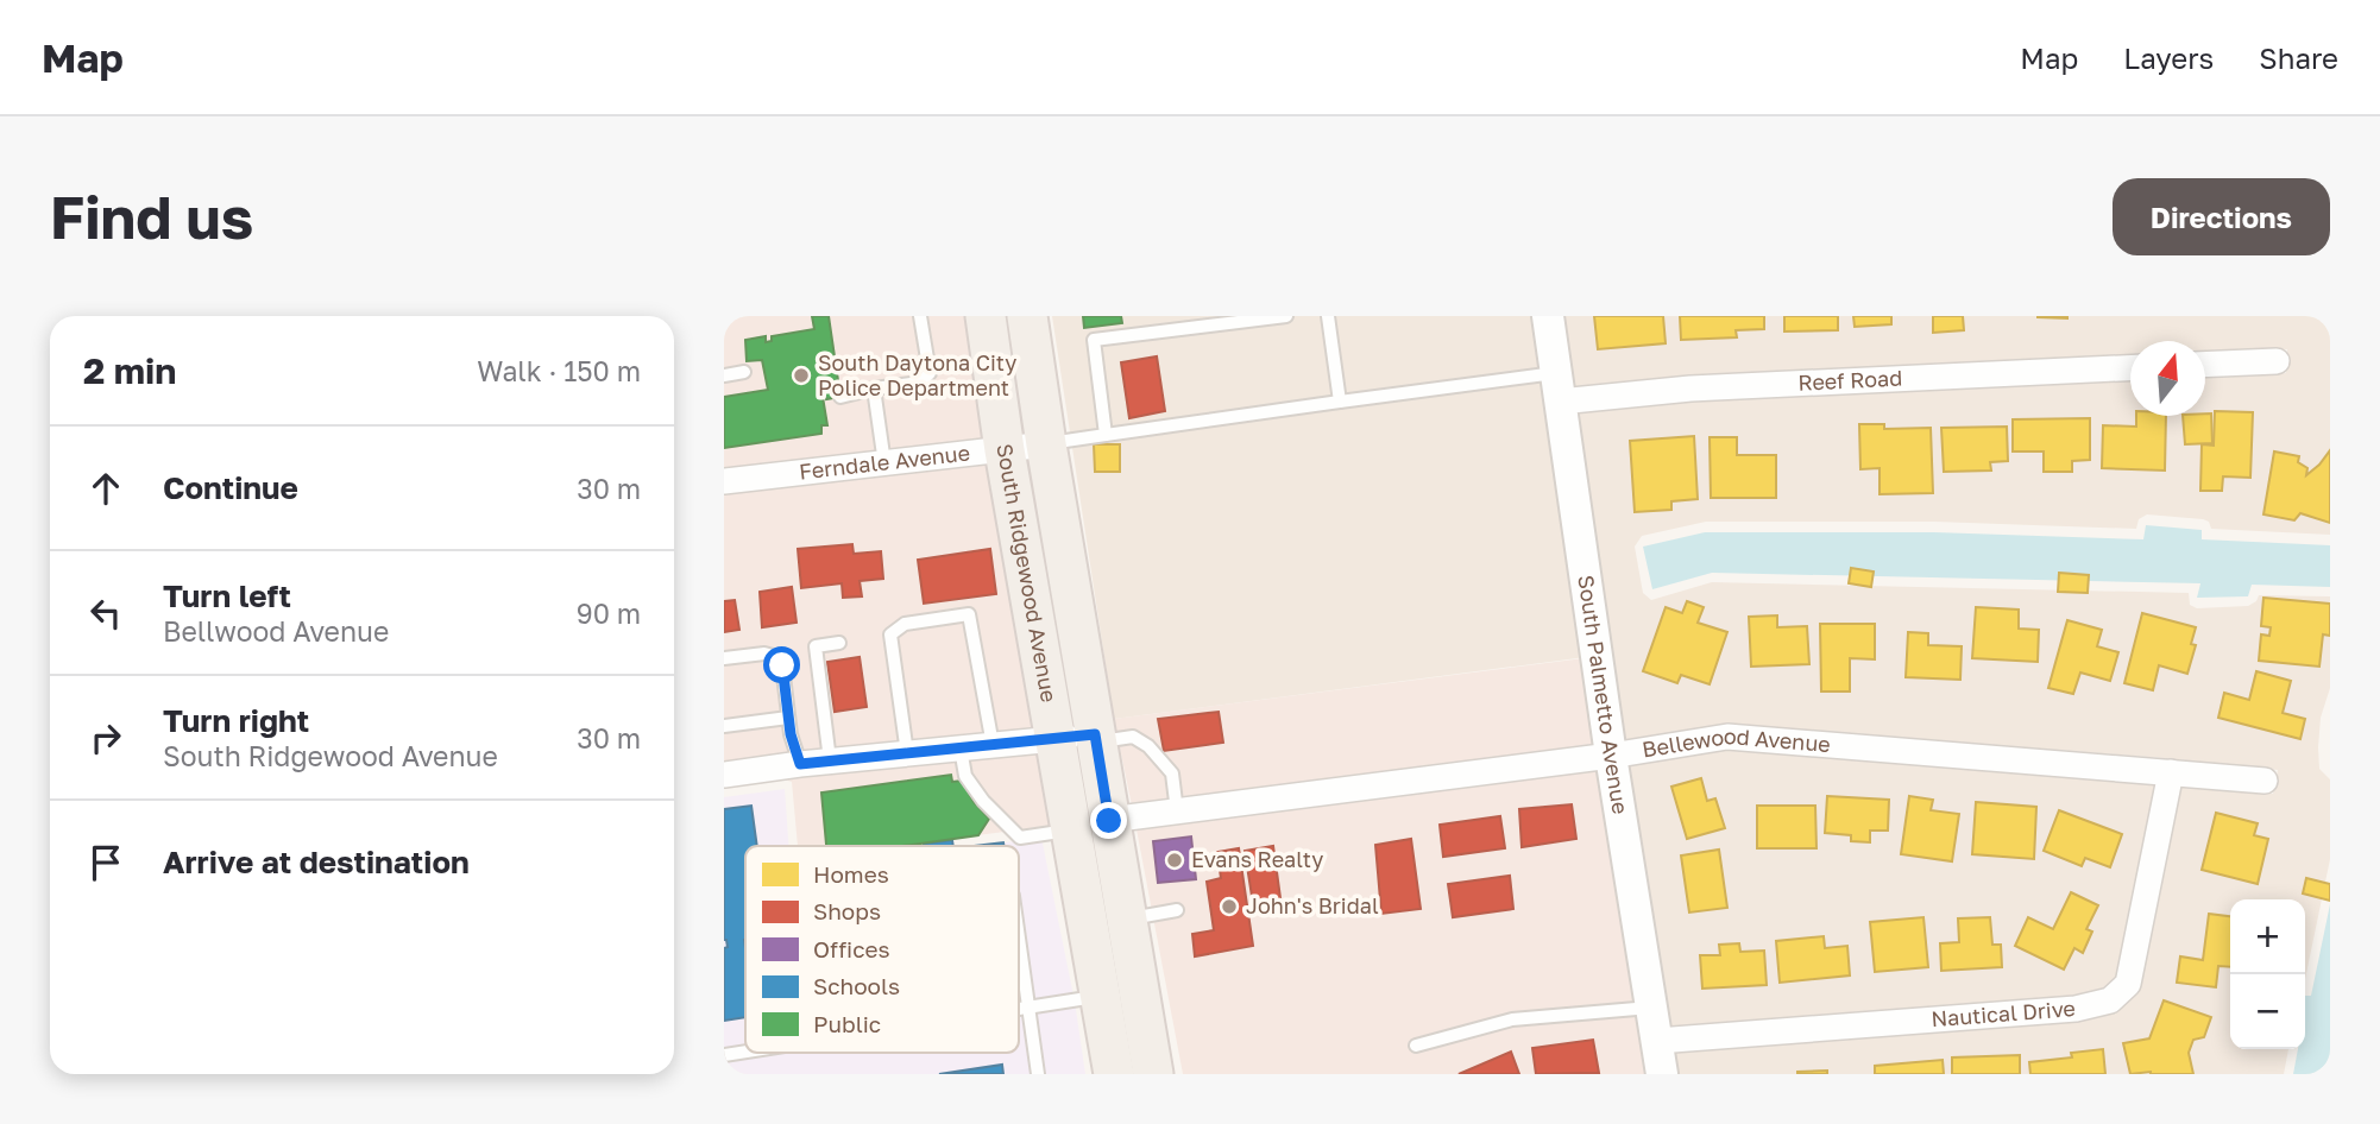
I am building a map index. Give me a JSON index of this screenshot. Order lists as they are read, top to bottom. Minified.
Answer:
{"streets":{"main road":["South Ridgewood Avenue"],"street":["Reef Road","Ferndale Avenue","South Palmetto Avenue","Bellewood Avenue","Nautical Drive"]},"crossings":[["Reef Road","South Palmetto Avenue"],["Ferndale Avenue","South Ridgewood Avenue"],["South Ridgewood Avenue","Bellewood Avenue"],["South Palmetto Avenue","Bellewood Avenue"],["South Palmetto Avenue","Nautical Drive"],["Bellewood Avenue","Nautical Drive"]],"places":["South Daytona City Police Department","Evans Realty","John's Bridal"],"legend":["Homes","Shops","Offices","Schools","Public"],"north":"top","page":{"header":"Map","nav":["Map","Layers","Share"],"buttons":"Directions","title":"Find us","heading":["2 min","Walk · 150 m"],"list":[["Continue","30 m"],["Turn left","Bellwood Avenue","90 m"],["Turn right","South Ridgewood Avenue","30 m"],"Arrive at destination"],"map_buttons":["+","−"]}}
